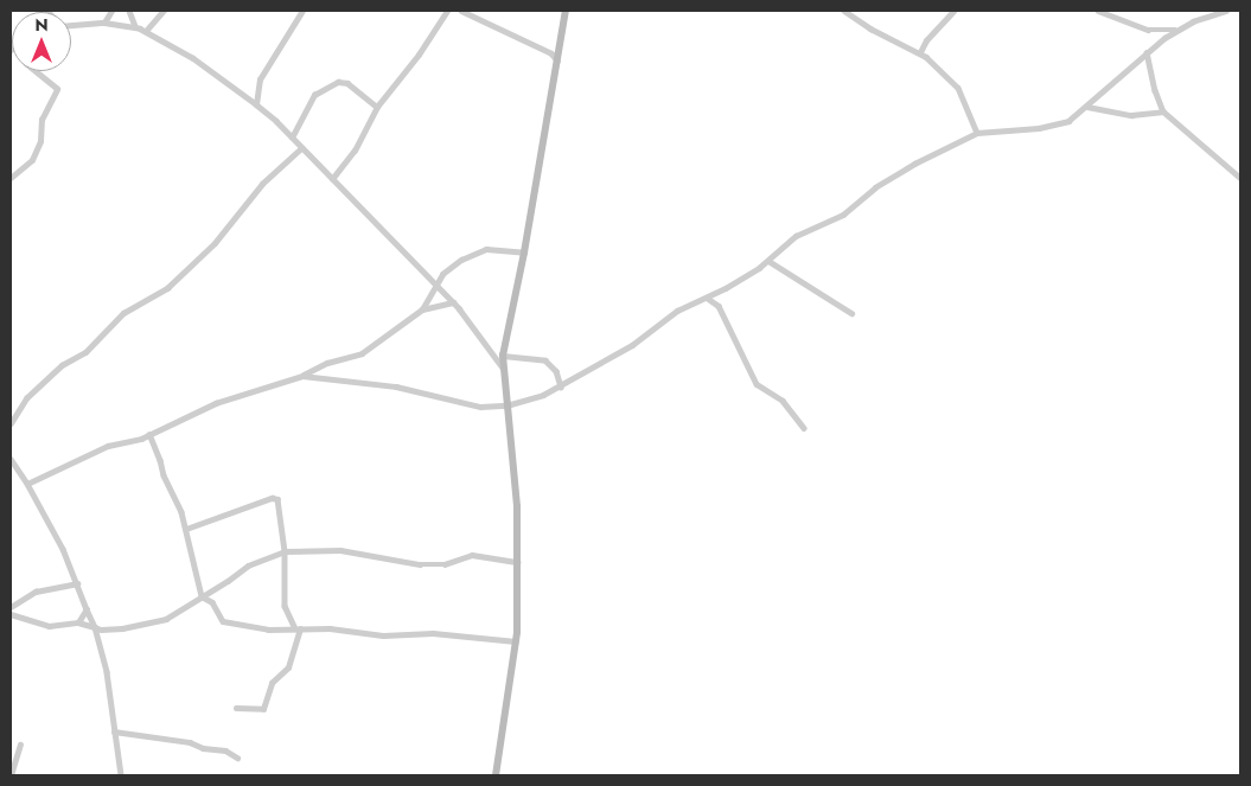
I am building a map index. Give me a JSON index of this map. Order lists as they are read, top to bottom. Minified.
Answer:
{"north":"top"}
